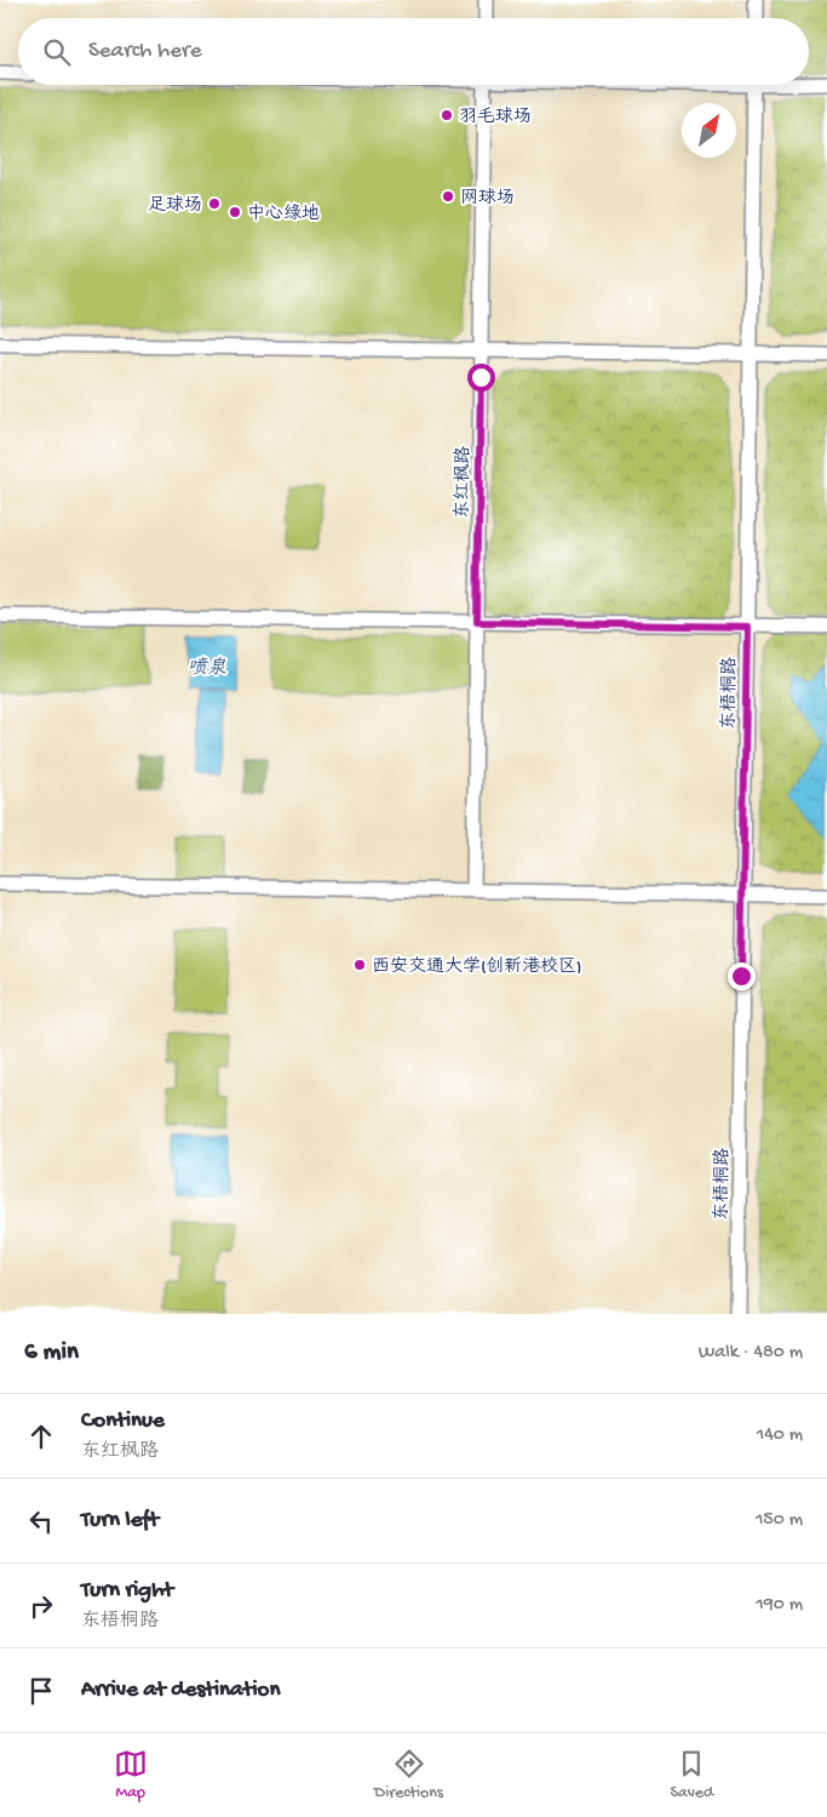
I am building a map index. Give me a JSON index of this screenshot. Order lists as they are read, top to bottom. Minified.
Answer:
{"streets":{"street":["东红枫路","东梧桐路"]},"water":["喷泉"],"places":["羽毛球场","网球场","足球场","中心绿地","西安交通大学(创新港校区)"],"north":"top right","page":{"search":"Search here","heading":["6 min","Walk · 480 m"],"list":[["Continue","东红枫路","140 m"],["Turn left","150 m"],["Turn right","东梧桐路","190 m"],"Arrive at destination"],"nav":["Map","Directions","Saved"]}}
